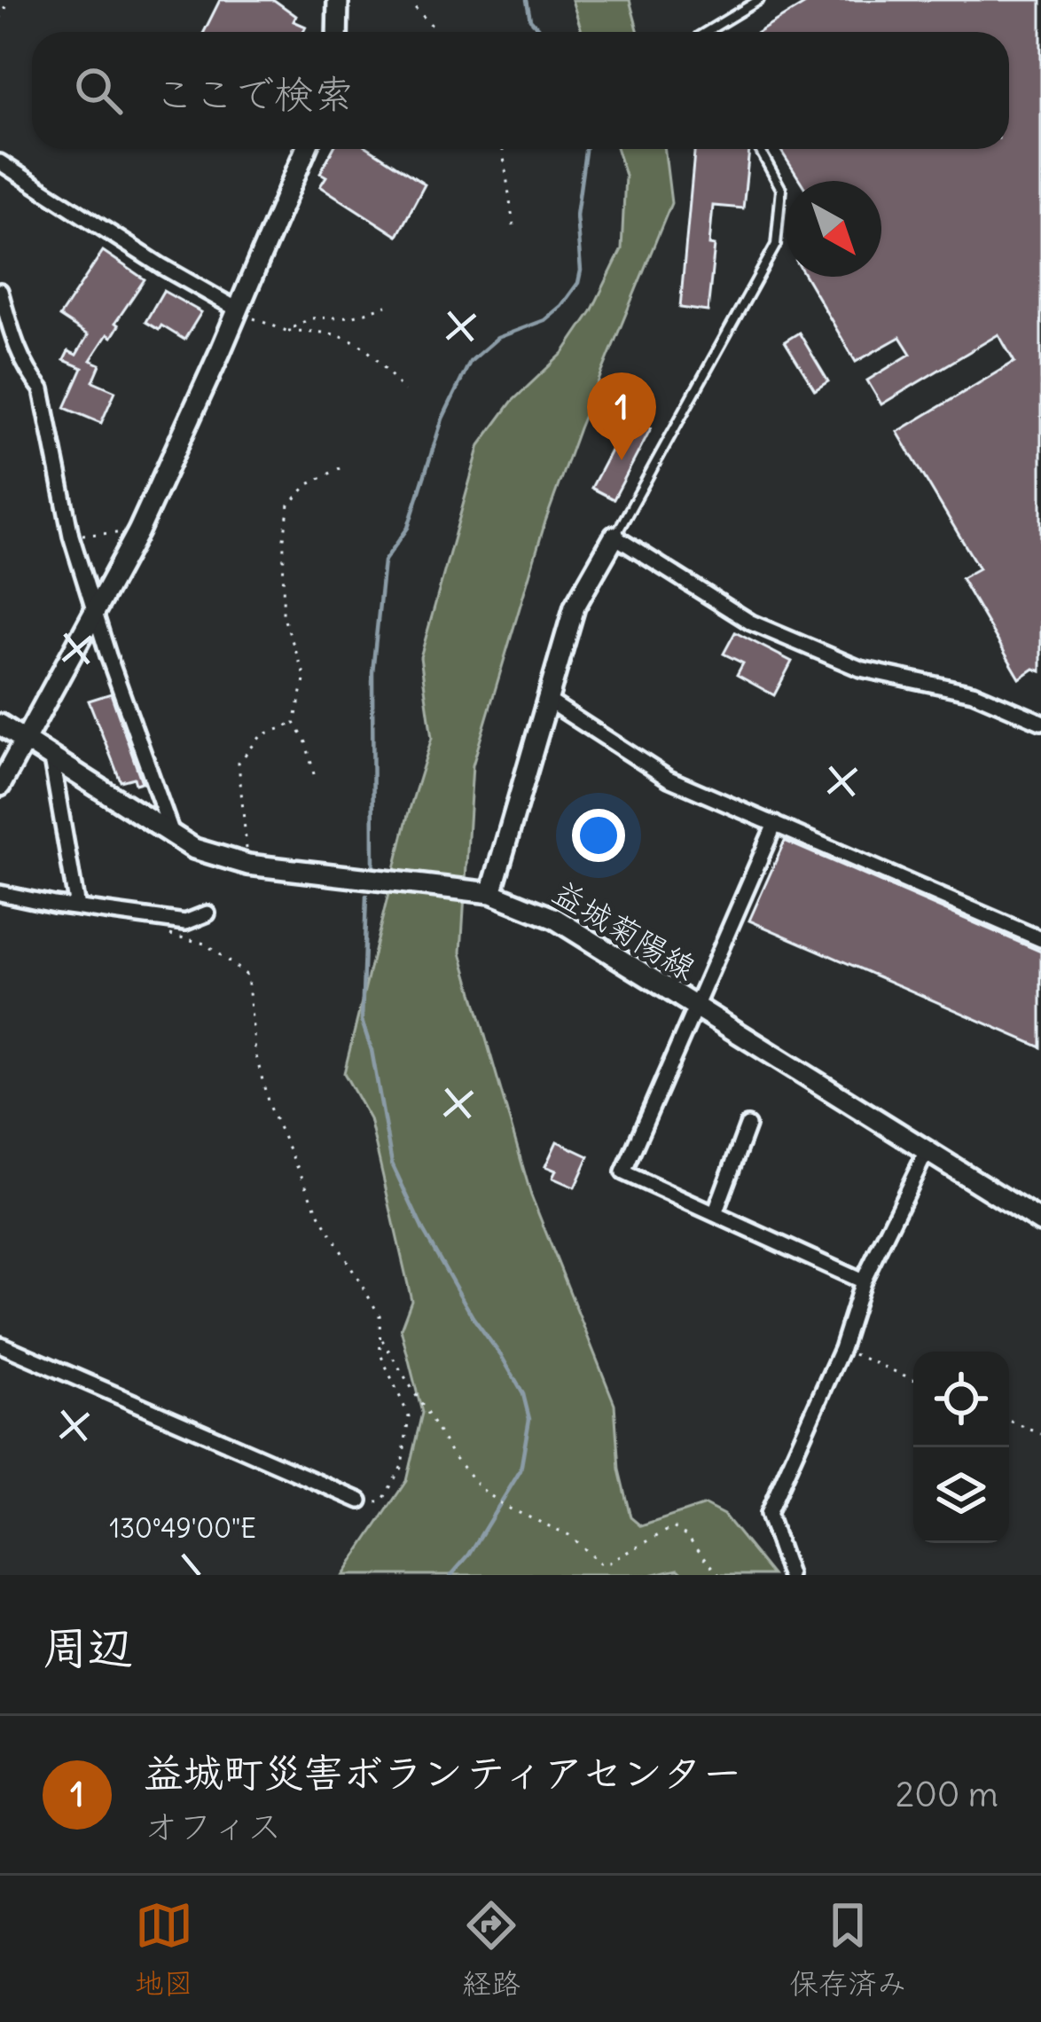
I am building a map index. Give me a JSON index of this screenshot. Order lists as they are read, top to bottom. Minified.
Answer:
{"streets":{"street":["益城菊陽線"]},"north":"bottom right","page":{"search":"ここで検索","pins":"1","heading":"周辺","list":[{"mark":"1","name":"益城町災害ボランティアセンター","note":"オフィス","value":"200 m"}],"nav":["地図","経路","保存済み"]},"coordinates":["130°49'00\"E"]}
